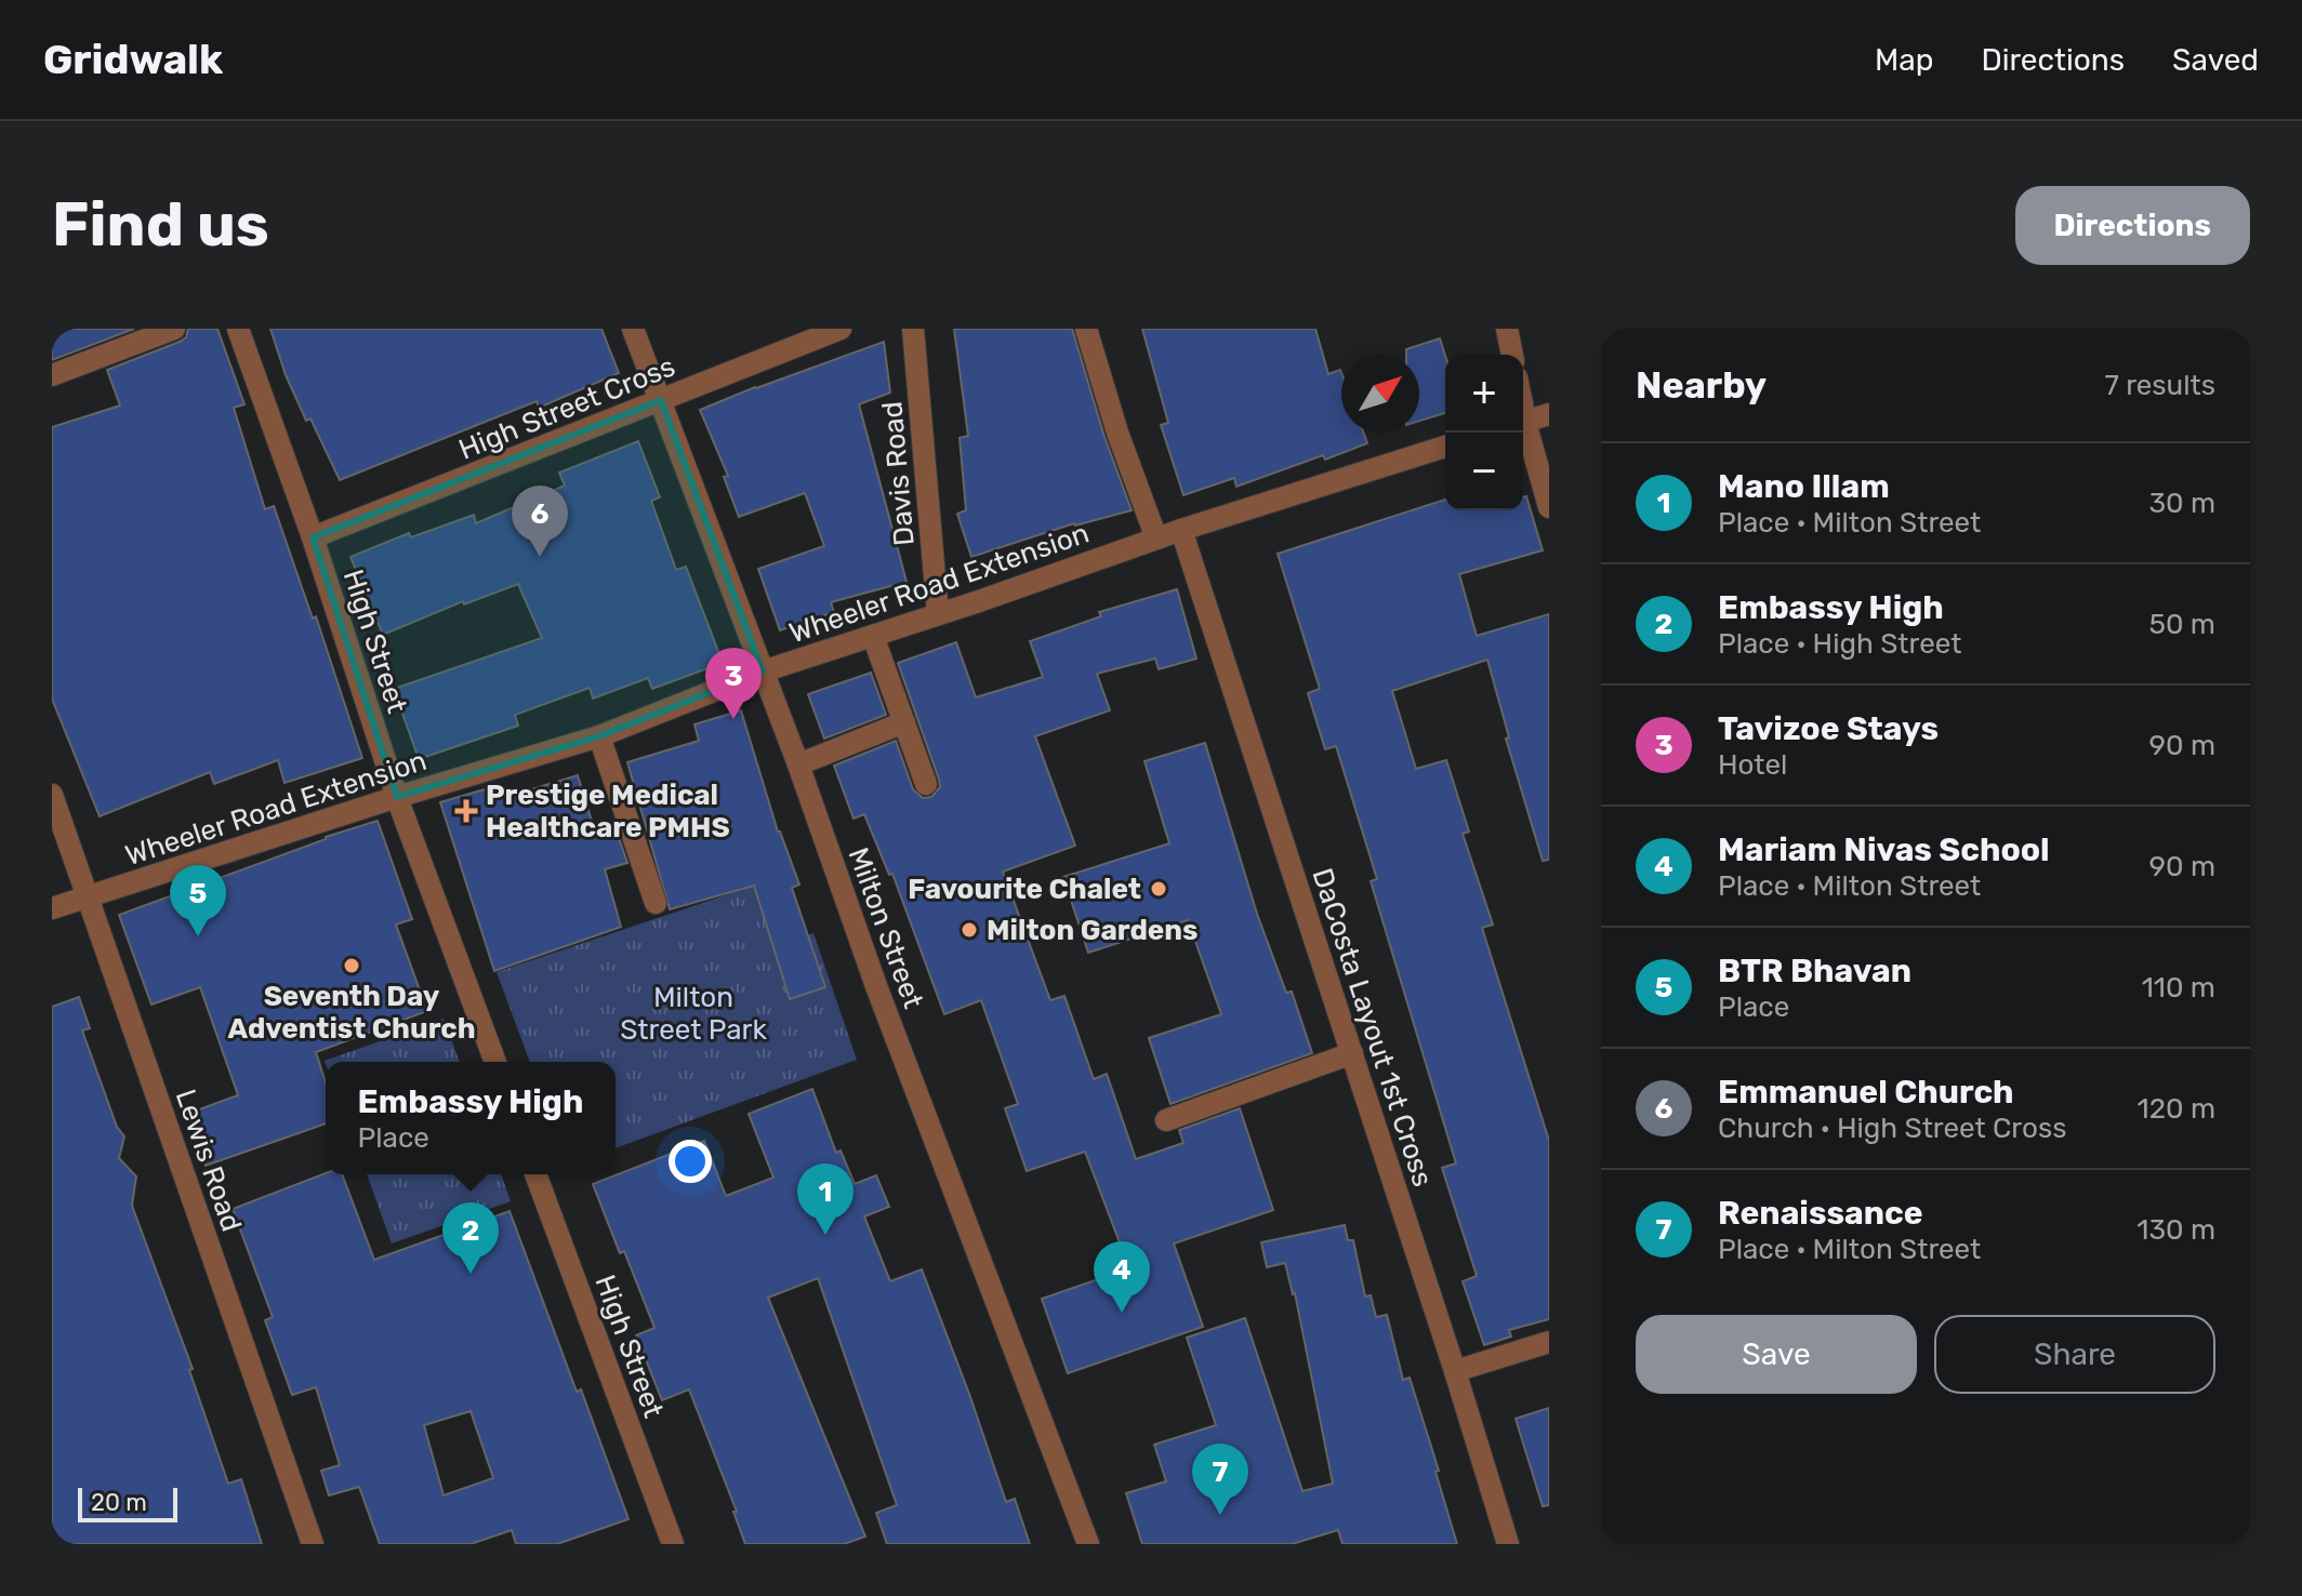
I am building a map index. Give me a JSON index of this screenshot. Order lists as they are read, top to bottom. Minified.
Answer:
{"streets":{"street":["High Street Cross","Davis Road","Wheeler Road Extension","High Street","Milton Street","DaCosta Layout 1st Cross","Lewis Road"]},"crossings":[["High Street Cross","High Street"],["High Street Cross","Milton Street"],["Davis Road","Wheeler Road Extension"],["Wheeler Road Extension","High Street"],["Wheeler Road Extension","Milton Street"],["Wheeler Road Extension","DaCosta Layout 1st Cross"],["Wheeler Road Extension","Lewis Road"]],"parks":["Milton Street Park"],"places":{"health":["Prestige Medical Healthcare PMHS"],"other":["Favourite Chalet","Milton Gardens","Seventh Day Adventist Church"]},"scale_bar":"20 m","north":"top right","page":{"header":"Gridwalk","nav":["Map","Directions","Saved"],"buttons":["Directions",["Save","Share"]],"title":"Find us","heading":["Nearby","7 results"],"map_buttons":["+","−"],"list":[{"mark":"1","name":"Mano Illam","note":"Place · Milton Street","value":"30 m"},{"mark":"2","name":"Embassy High","note":"Place · High Street","value":"50 m"},{"mark":"3","name":"Tavizoe Stays","note":"Hotel","value":"90 m"},{"mark":"4","name":"Mariam Nivas School","note":"Place · Milton Street","value":"90 m"},{"mark":"5","name":"BTR Bhavan","note":"Place","value":"110 m"},{"mark":"6","name":"Emmanuel Church","note":"Church · High Street Cross","value":"120 m"},{"mark":"7","name":"Renaissance","note":"Place · Milton Street","value":"130 m"}],"pins":["6","3","5","1","2","4","7"],"popup":["Embassy High","Place"],"scale":"20 m"}}
